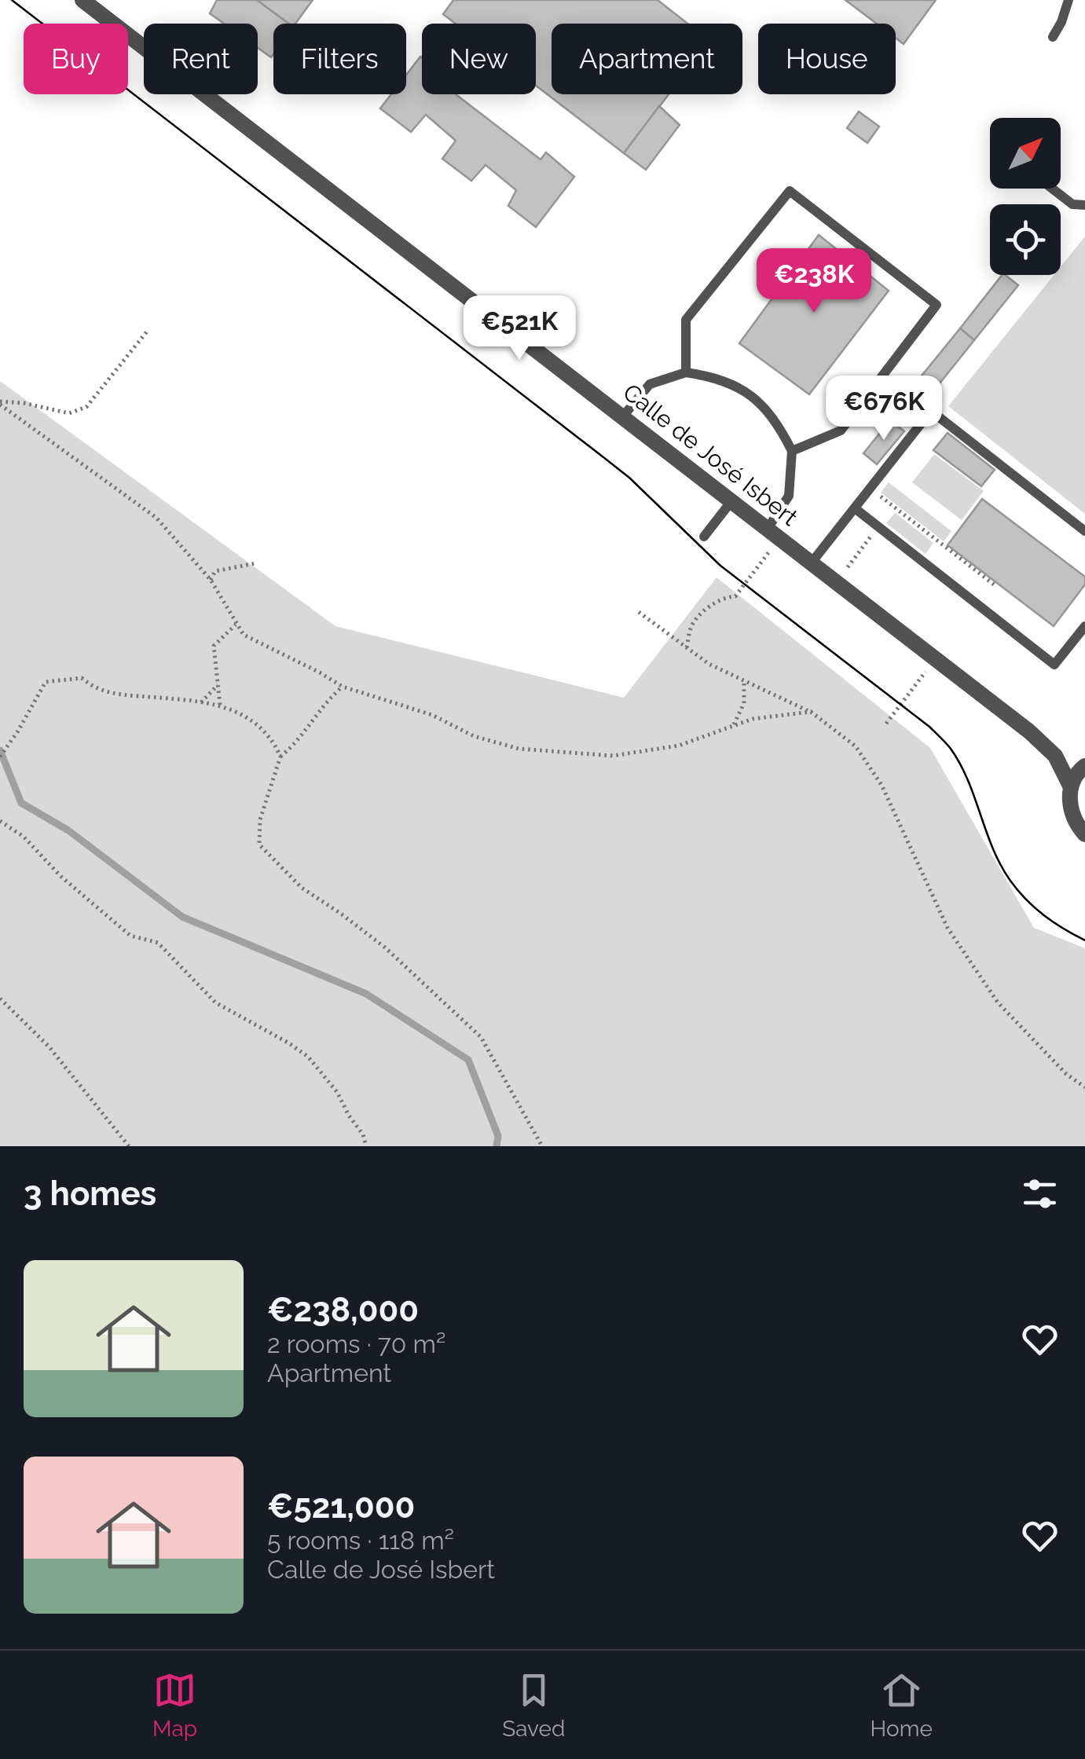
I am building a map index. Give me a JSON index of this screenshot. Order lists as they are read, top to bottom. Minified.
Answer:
{"streets":{"street":["Calle de José Isbert"]},"north":"top right","page":{"chip":["Buy","Rent","Filters","New","Apartment","House"],"price":["€238K","€521K","€676K"],"heading":"3 homes","list":[{"name":"€238,000","note":"2 rooms · 70 m² · Apartment"},{"name":"€521,000","note":"5 rooms · 118 m² · Calle de José Isbert"}],"tabs":["Map","Saved","Home"]}}
